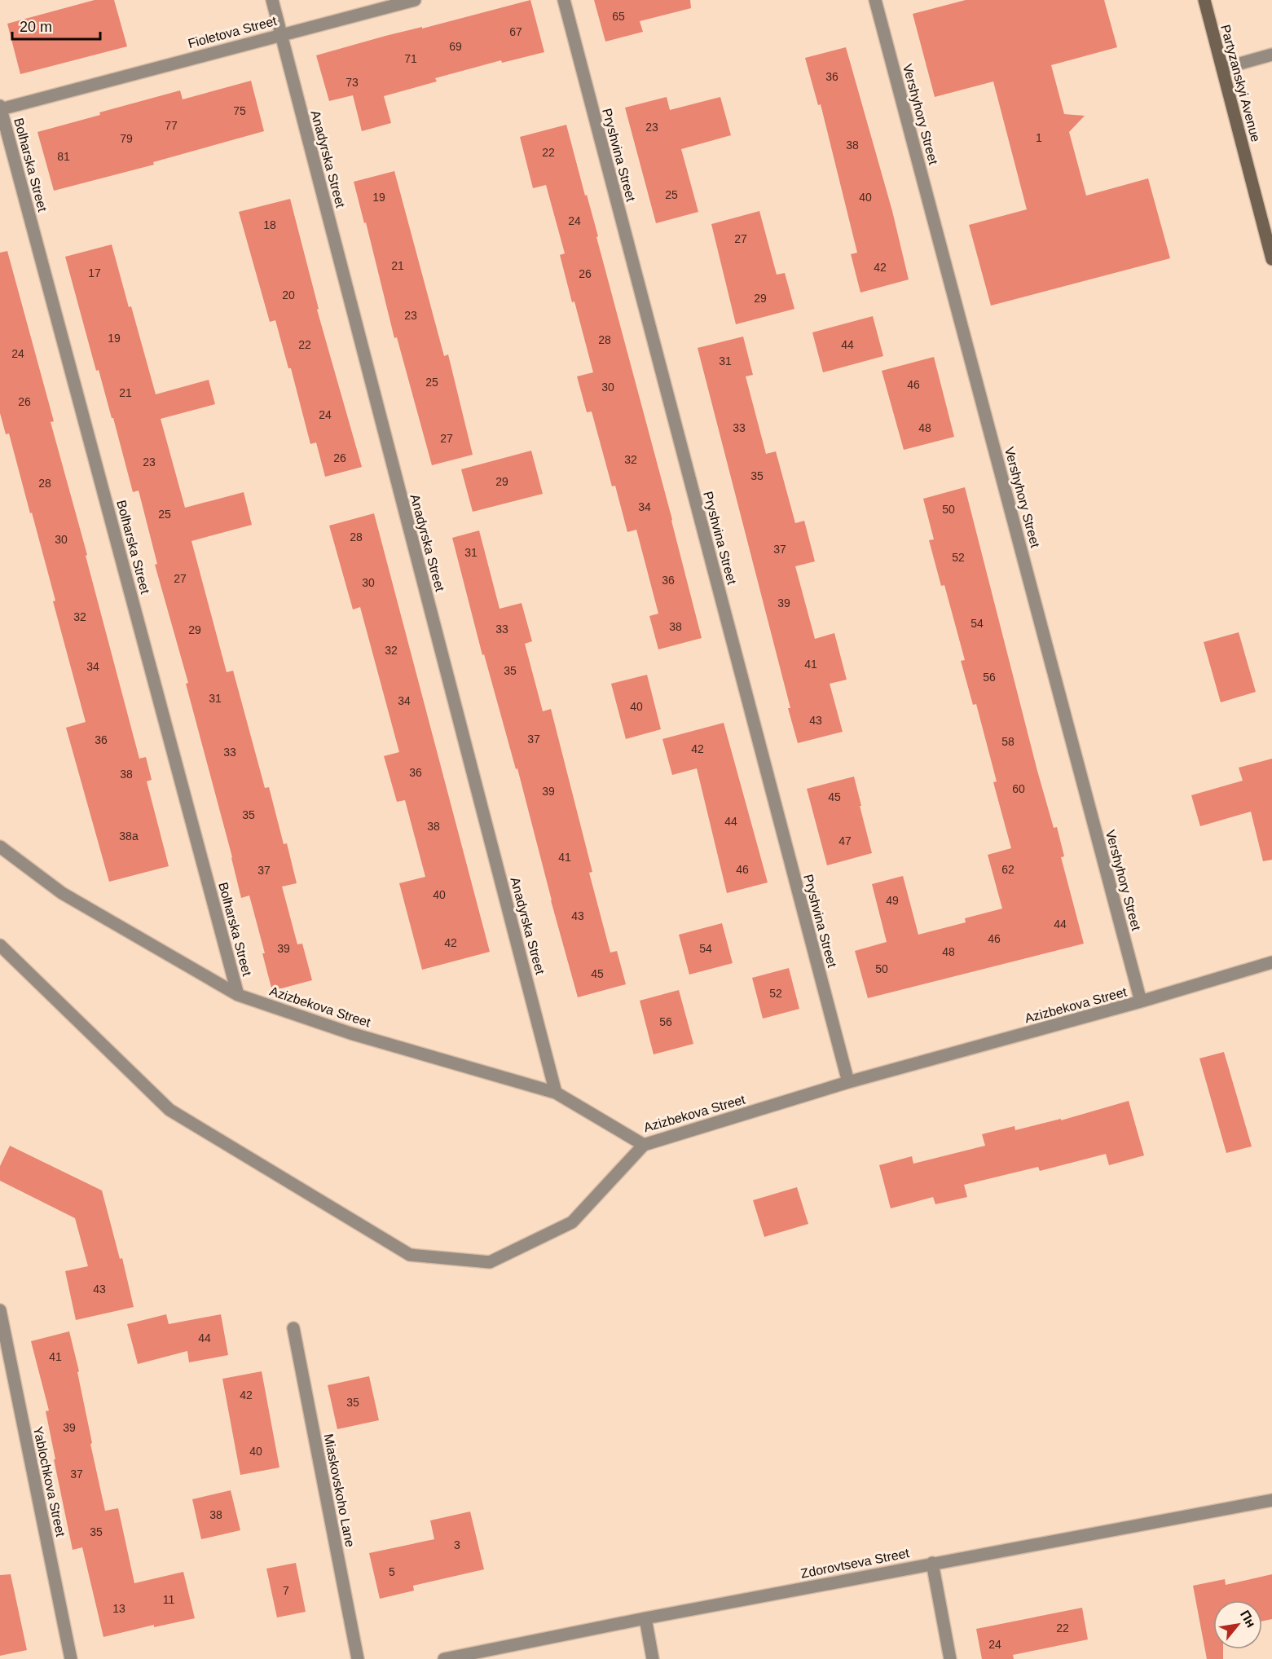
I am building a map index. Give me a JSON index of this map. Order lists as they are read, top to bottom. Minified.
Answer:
{"streets":{"street":["Fioletova Street","Partyzanskyi Avenue","Vershyhory Street","Pryshvina Street","Anadyrska Street","Bolharska Street","Azizbekova Street","Yablochkova Street","Miaskovskoho Lane","Zdorovtseva Street"]},"crossings":[["Fioletova Street","Anadyrska Street"],["Fioletova Street","Bolharska Street"],["Vershyhory Street","Azizbekova Street"],["Pryshvina Street","Azizbekova Street"],["Anadyrska Street","Azizbekova Street"],["Bolharska Street","Azizbekova Street"]],"house_numbers":["65","67","69","71","36","73","75","77","23","1","79","38","22","81","25","19","40","24","18","27","21","42","17","26","20","29","23","19","28","22","44","24","31","25","46","30","21","26","24","33","48","27","26","32","23","35","29","28","34","50","25","28","30","37","31","52","27","36","30","39","32","54","38","33","29","32","41","34","35","56","31","34","40","43","37","36","58","42","33","36","38","60","39","45","35","44","38","38а","47","41","46","62","37","40","49","43","44","46","42","39","54","48","50","45","52","56","43","44","41","42","35","39","40","37","38","35","3","5","7","11","13","22","24"],"scale_bar":"20 m","north":"top right"}
